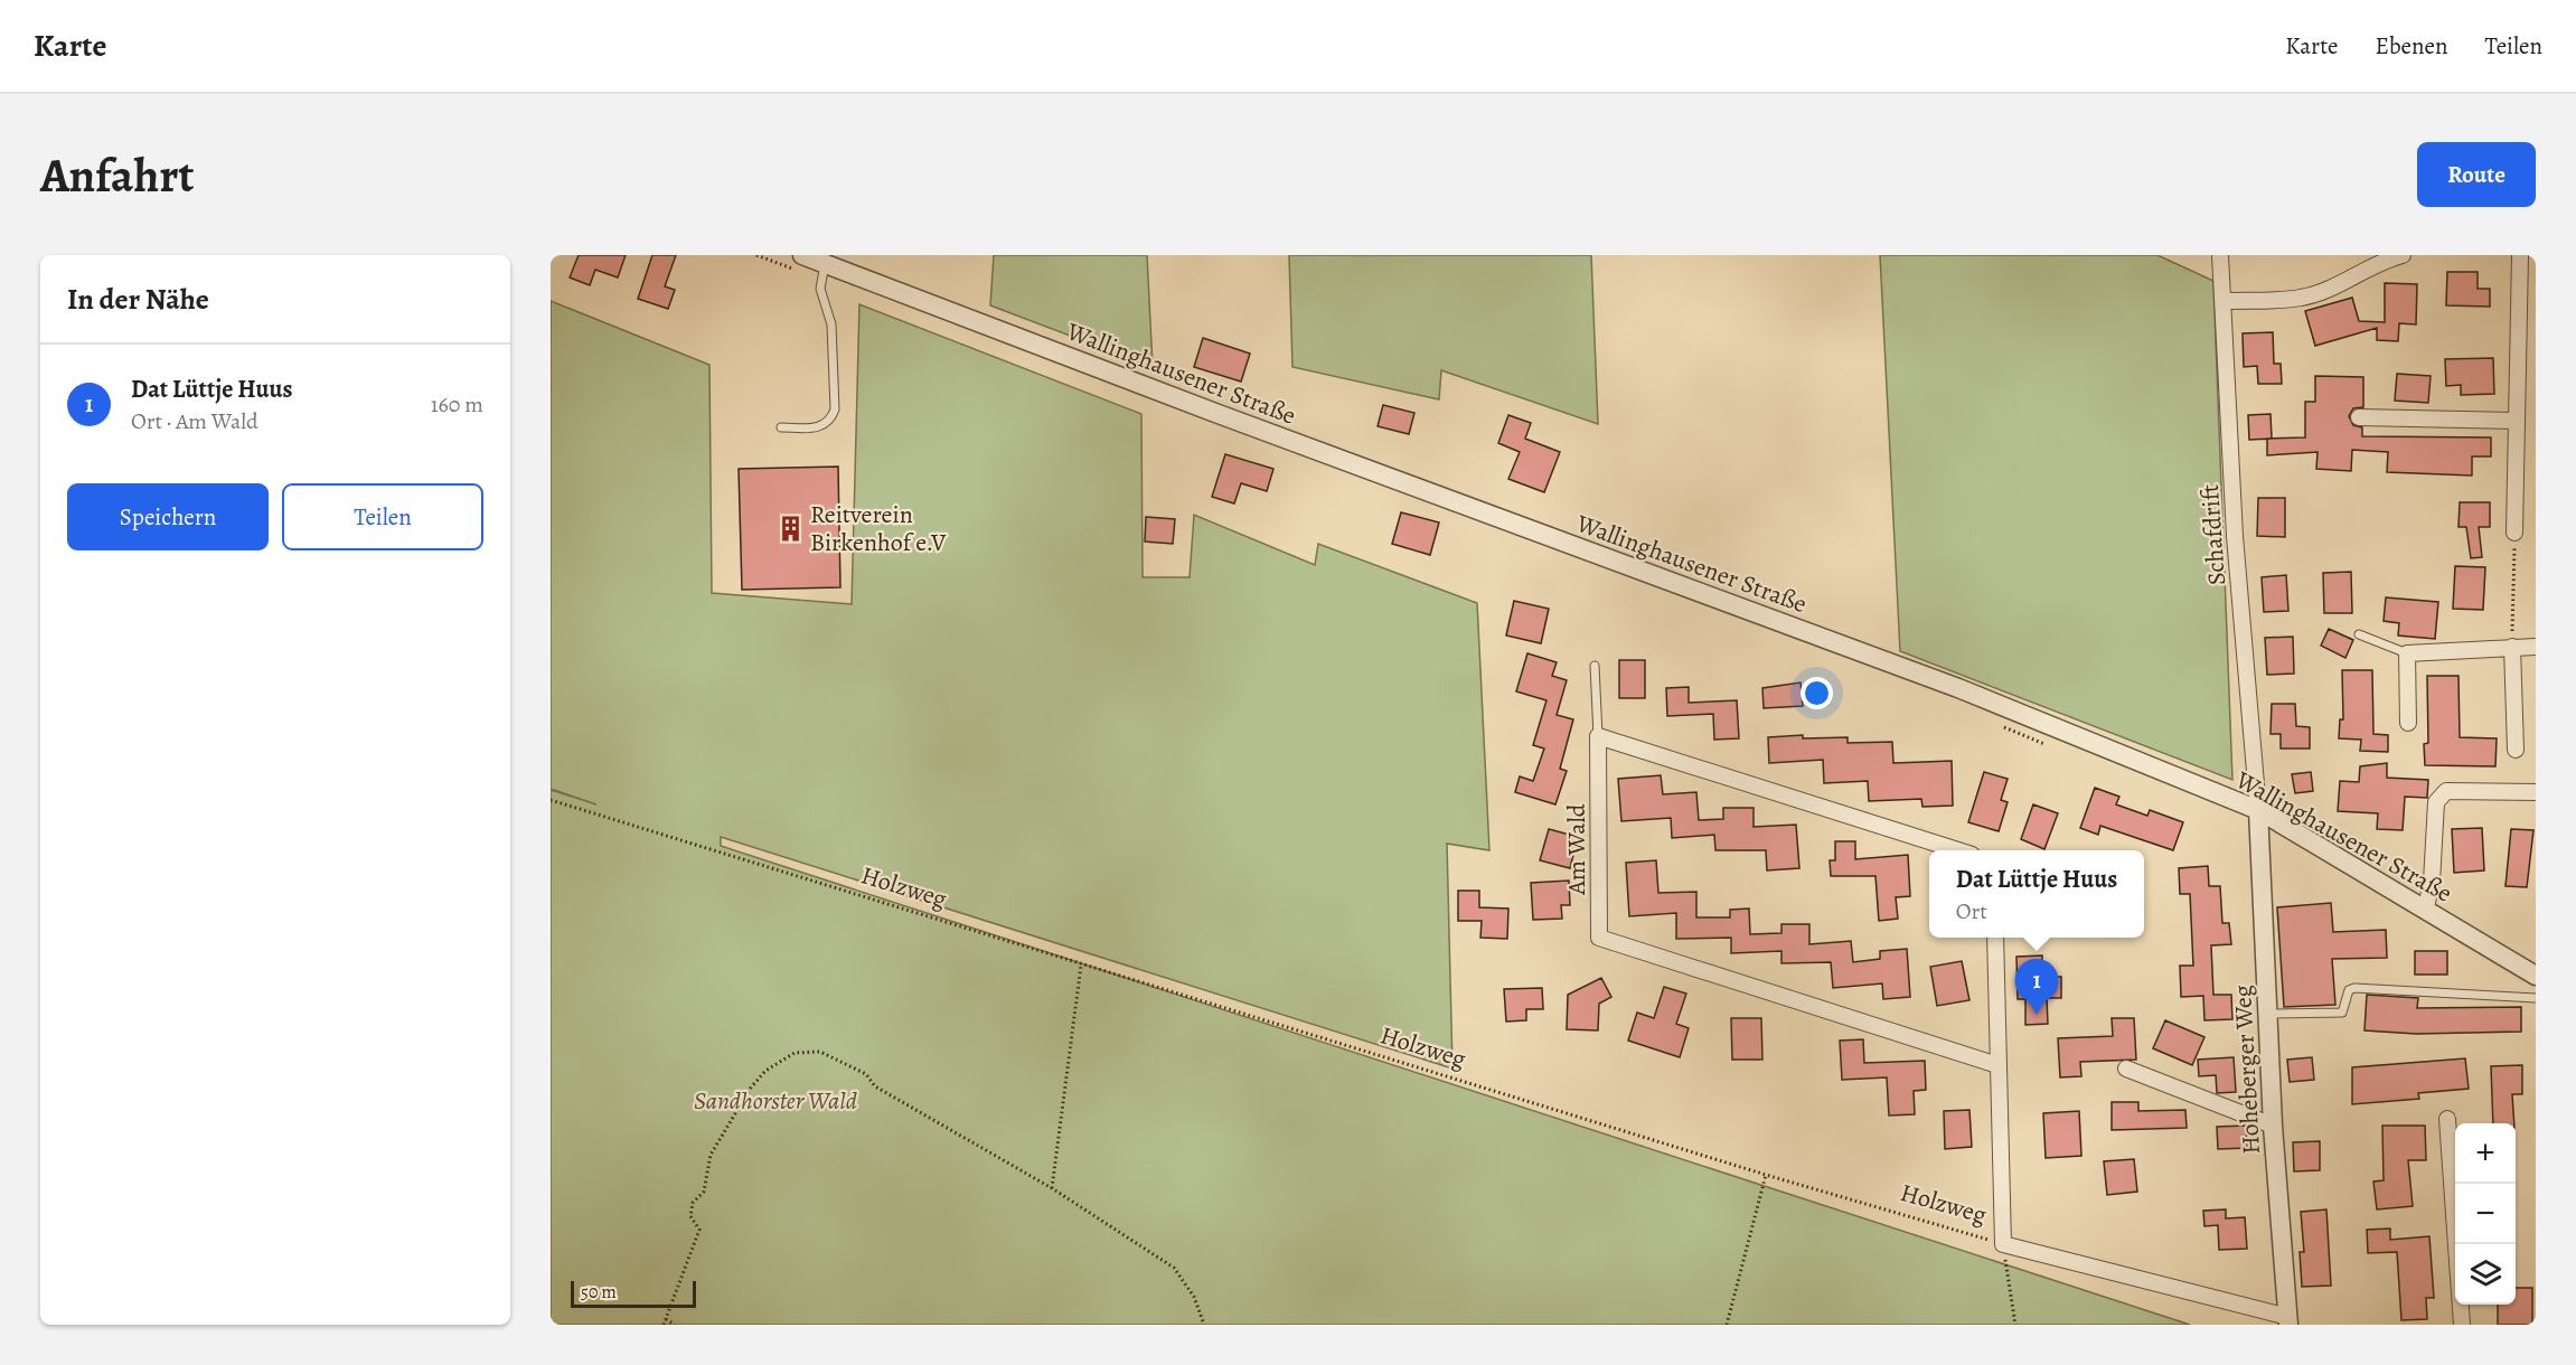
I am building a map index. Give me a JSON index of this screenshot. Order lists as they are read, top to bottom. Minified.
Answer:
{"streets":{"street":["Wallinghausener Straße","Schafdrift","Am Wald","Holzweg","Hoheberger Weg"]},"crossings":[["Wallinghausener Straße","Schafdrift"],["Wallinghausener Straße","Hoheberger Weg"],["Schafdrift","Hoheberger Weg"],["Holzweg","Hoheberger Weg"]],"parks":["Sandhorster Wald"],"places":{"building":["Reitverein Birkenhof e.V"]},"scale_bar":"50 m","page":{"header":"Karte","nav":["Karte","Ebenen","Teilen"],"buttons":["Route",["Speichern","Teilen"]],"title":"Anfahrt","heading":"In der Nähe","list":[{"mark":"1","name":"Dat Lüttje Huus","note":"Ort · Am Wald","value":"160 m"}],"popup":["Dat Lüttje Huus","Ort"],"pins":"1","map_buttons":["+","−"],"scale":"50 m"}}
